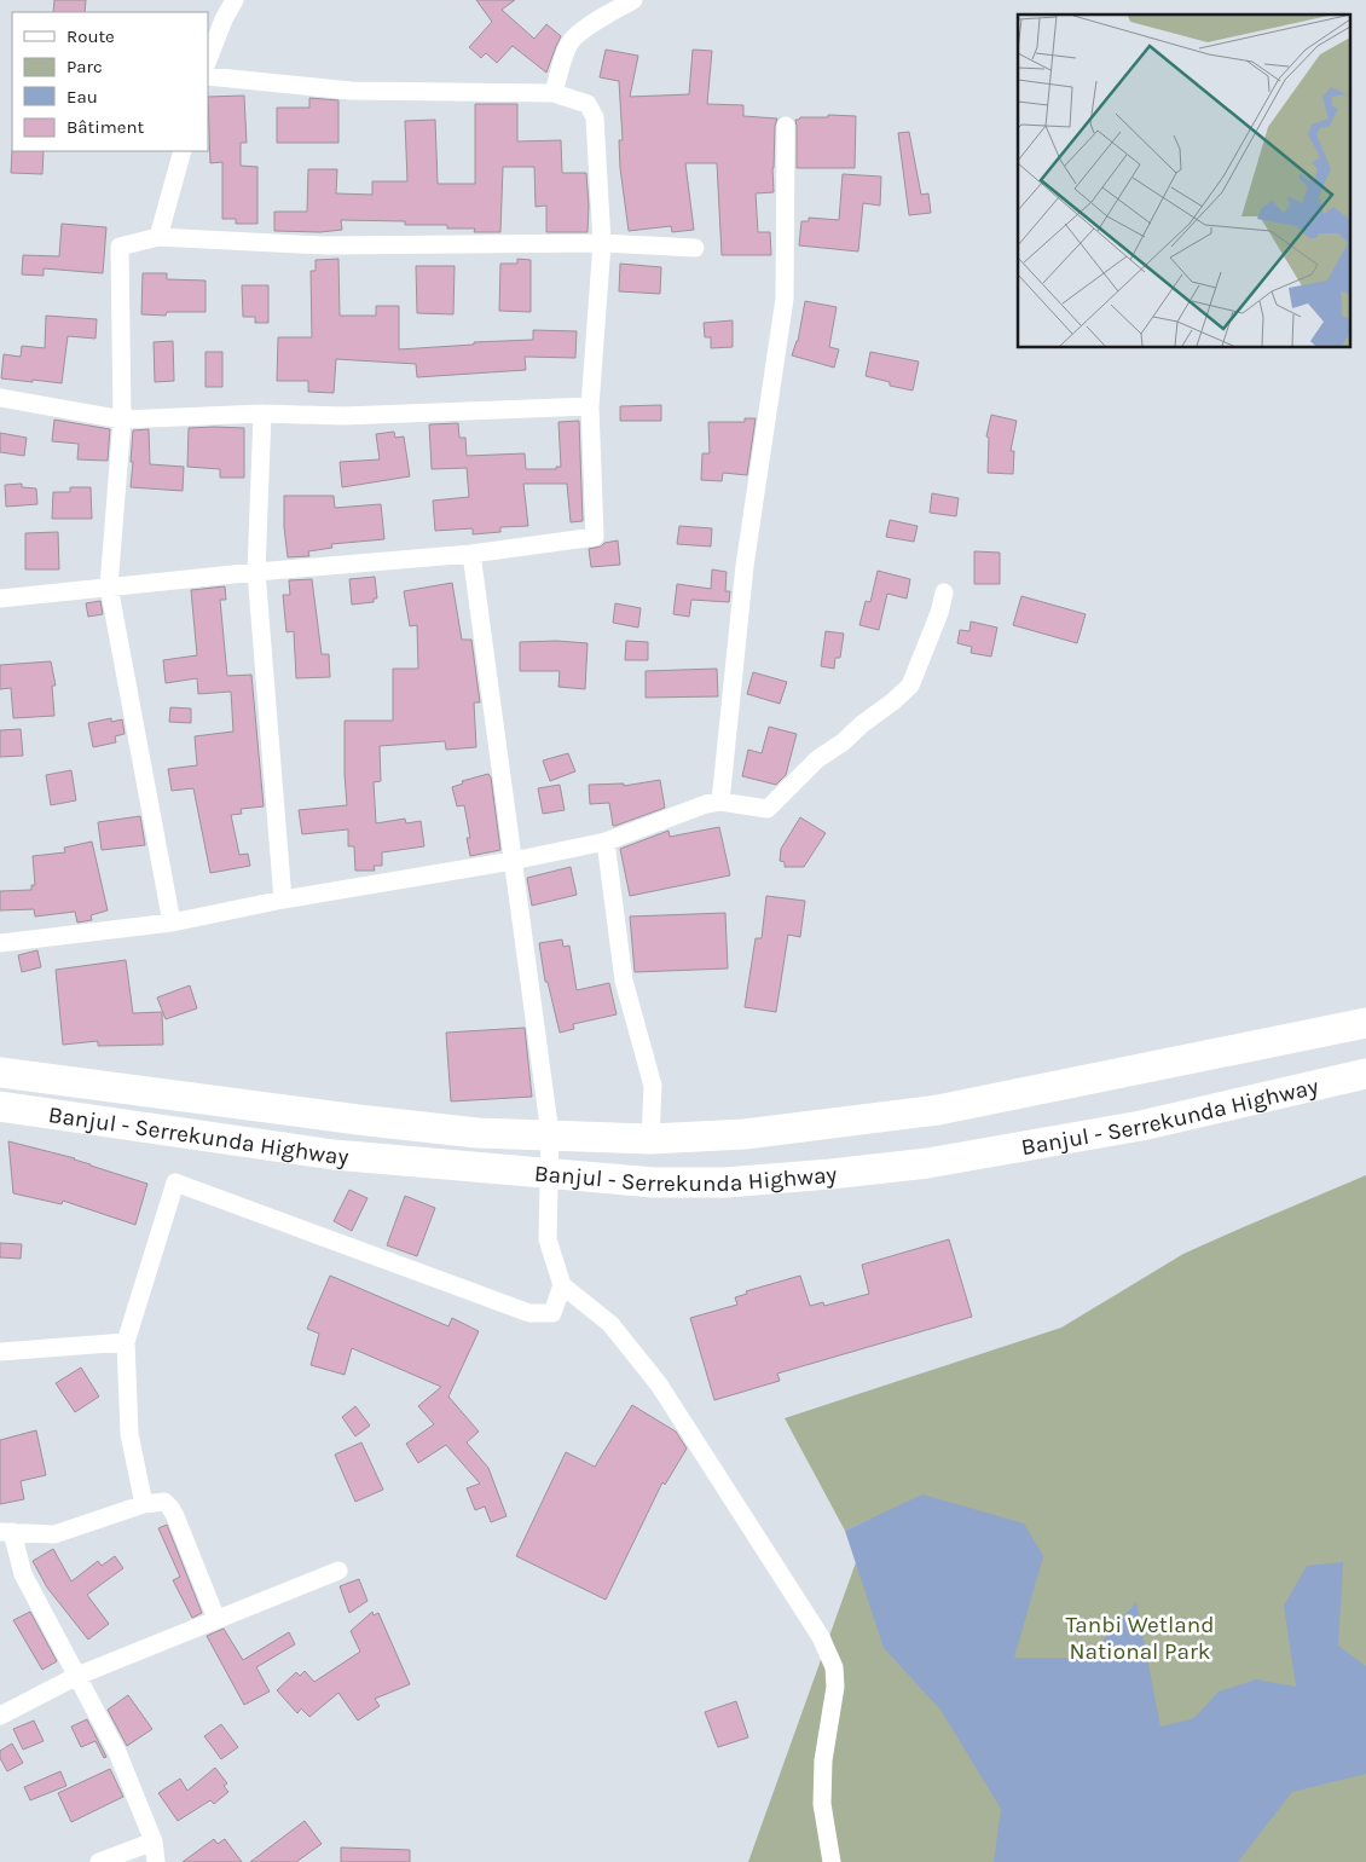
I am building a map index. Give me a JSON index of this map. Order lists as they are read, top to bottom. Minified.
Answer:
{"streets":{"highway":["Banjul - Serrekunda Highway"]},"parks":["Tanbi Wetland National Park"],"legend":["Route","Parc","Eau","Bâtiment"]}
